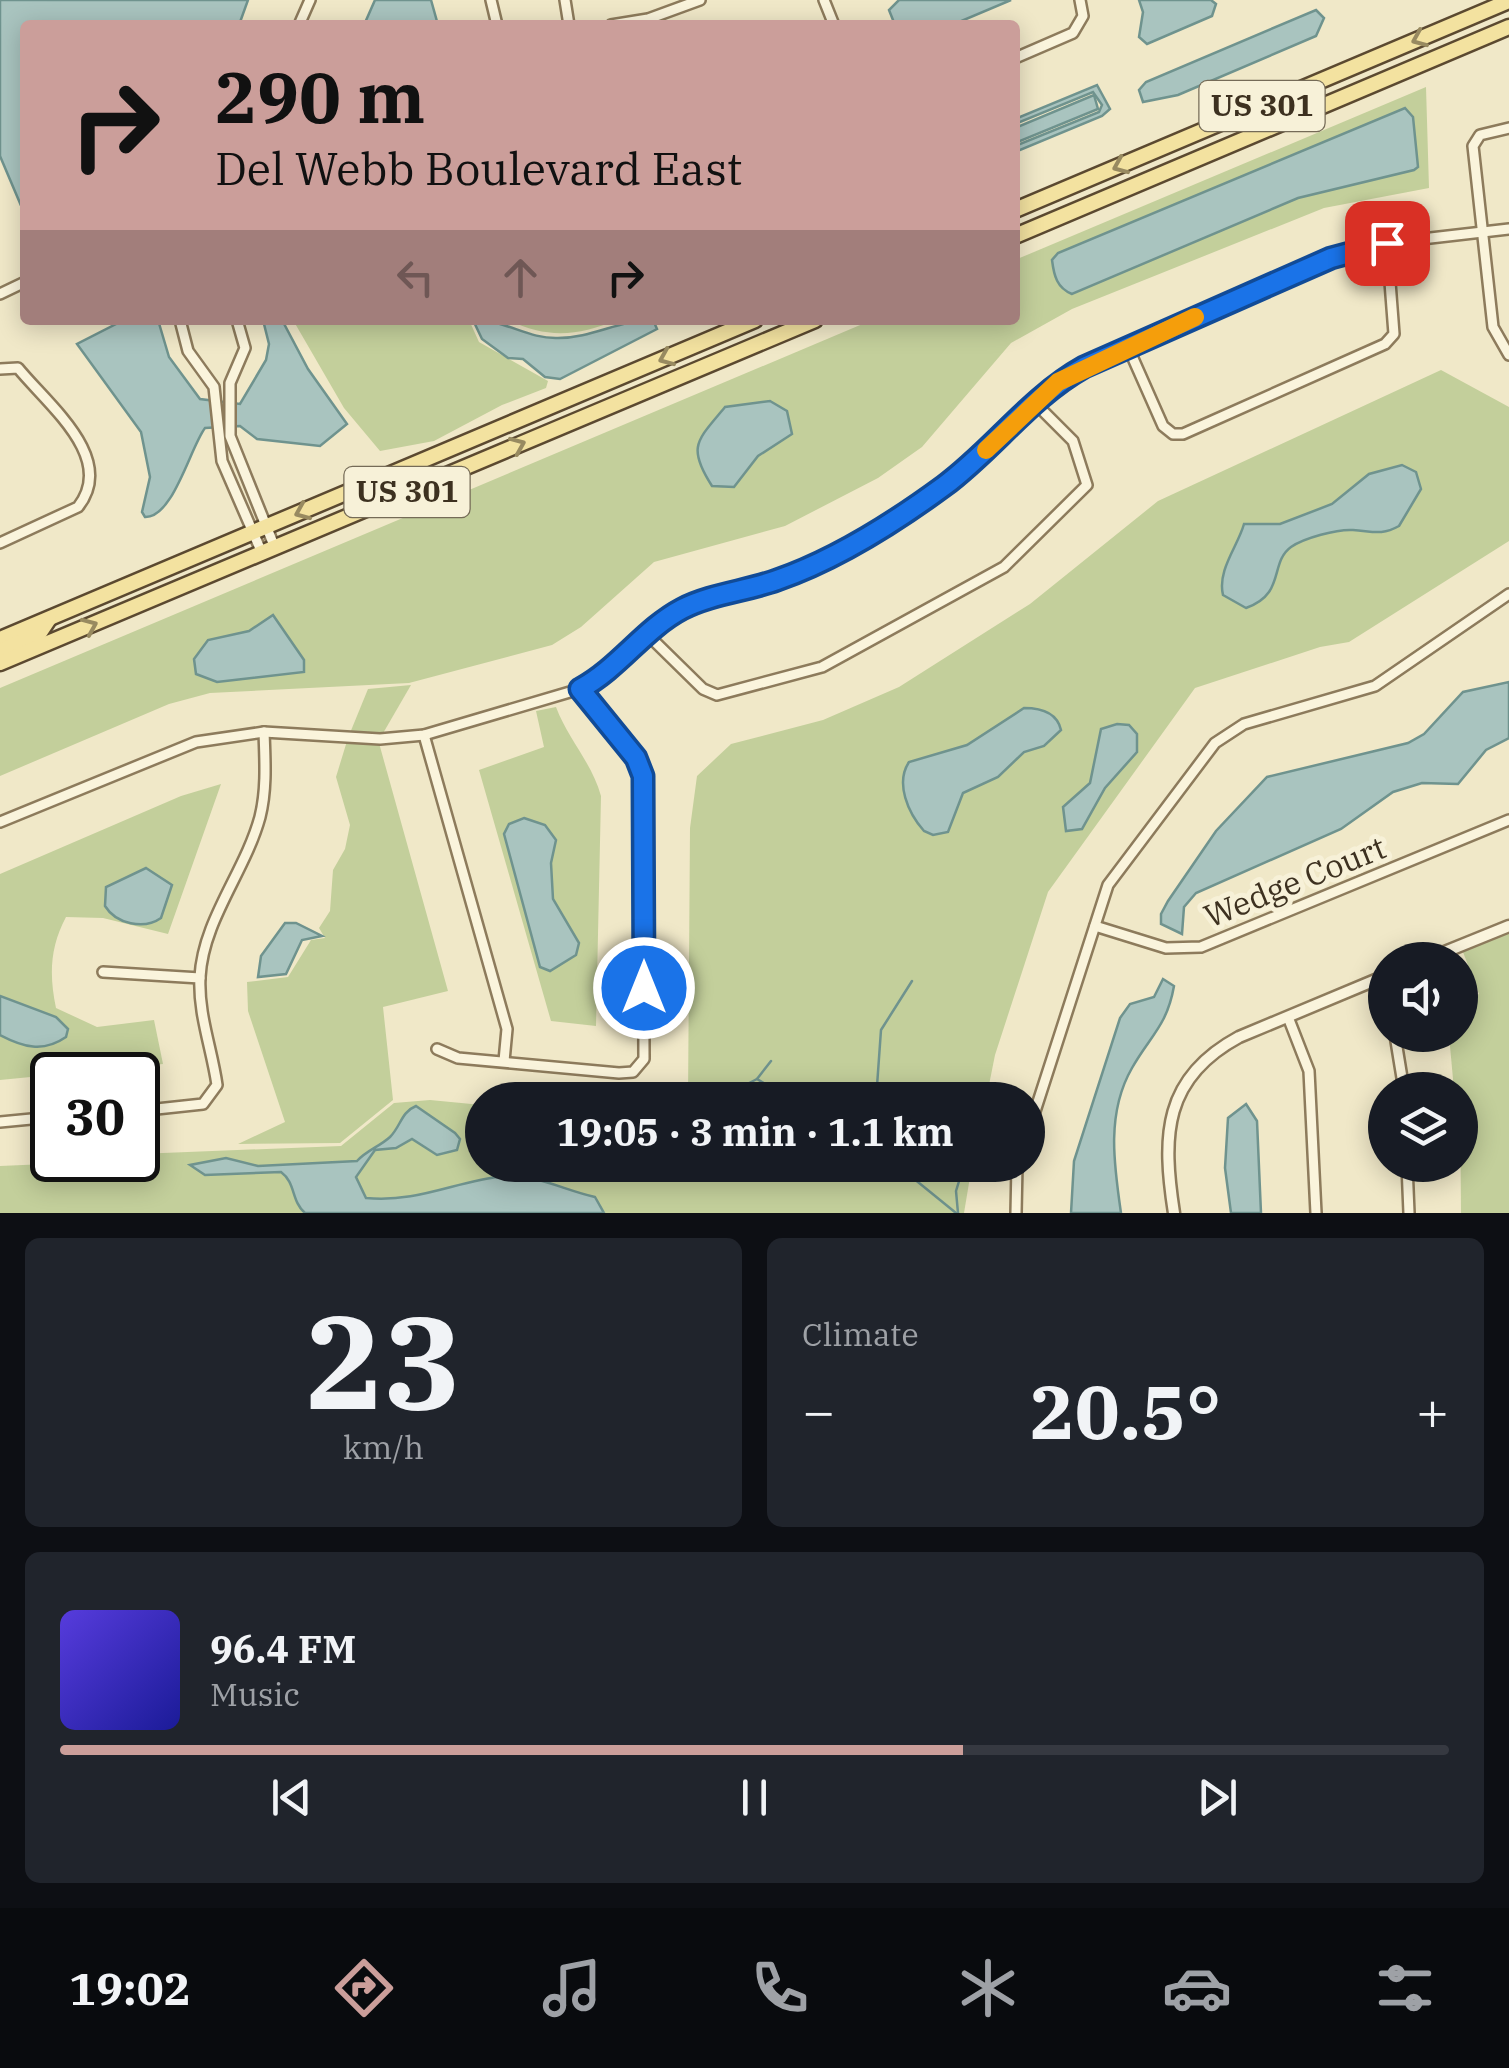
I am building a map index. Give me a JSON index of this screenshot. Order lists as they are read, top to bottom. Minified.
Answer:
{"streets":{"main road":["US 301"],"street":["Wedge Court"]},"page":{"turn":["290 m","Del Webb Boulevard East"],"limit":"30","trip":"19:05 · 3 min · 1.1 km","tile":[["23","km/h"],"Climate"],"heat":["−","20.5°","+"],"song":["96.4 FM","Music"],"tabs":"19:02"}}
